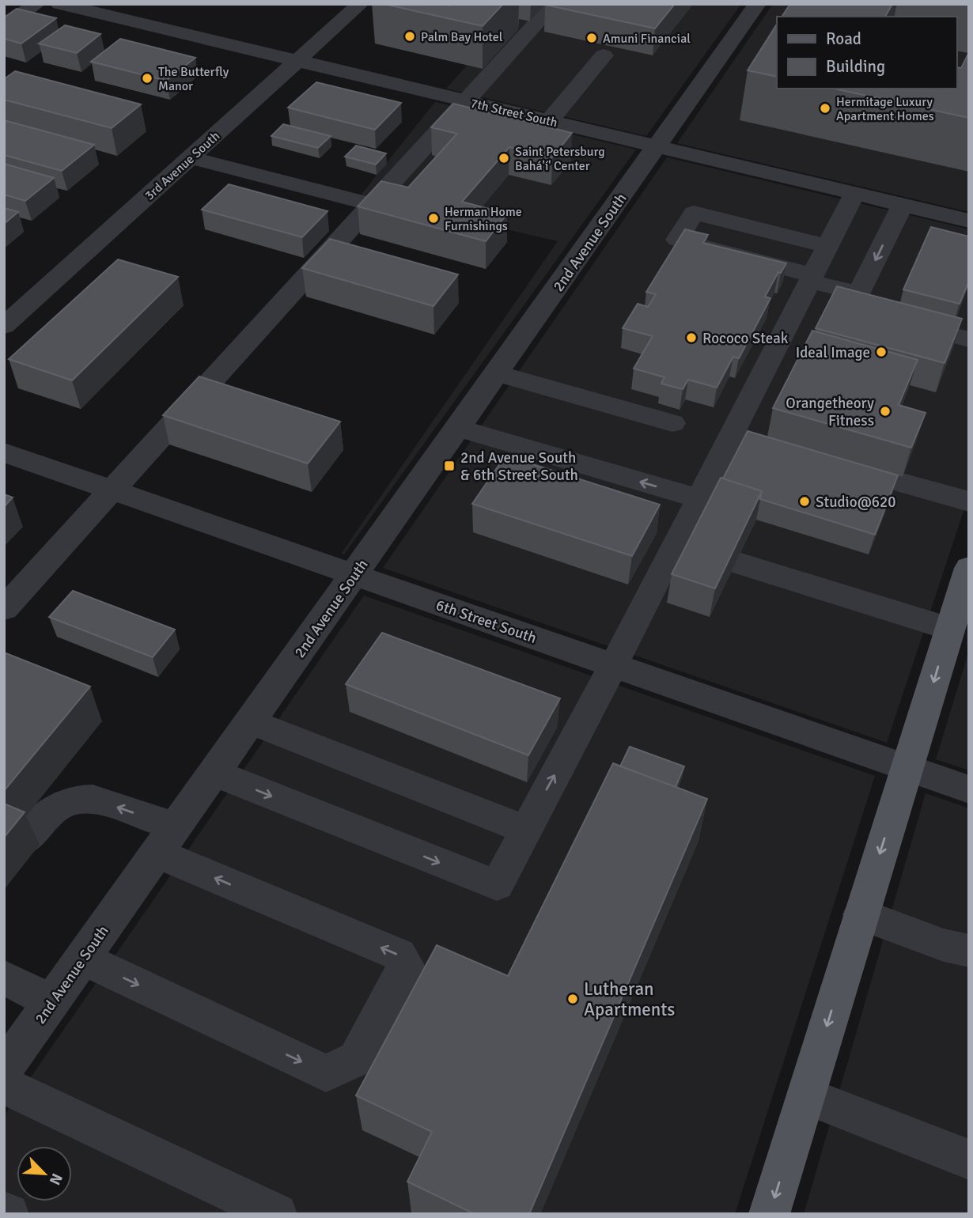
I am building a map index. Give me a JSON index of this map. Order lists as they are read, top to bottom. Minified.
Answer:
{"streets":{"street":["7th Street South","3rd Avenue South","2nd Avenue South","6th Street South"]},"crossings":[["7th Street South","3rd Avenue South"],["7th Street South","2nd Avenue South"],["2nd Avenue South","6th Street South"]],"places":{"other":["Palm Bay Hotel","Amuni Financial","The Butterfly Manor","Hermitage Luxury Apartment Homes","Saint Petersburg Bahá'í' Center","Herman Home Furnishings","Rococo Steak","Ideal Image","Orangetheory Fitness","Studio@620","Lutheran Apartments"],"transit":["2nd Avenue South & 6th Street South"]},"legend":["Road","Building"],"north":"bottom right"}
